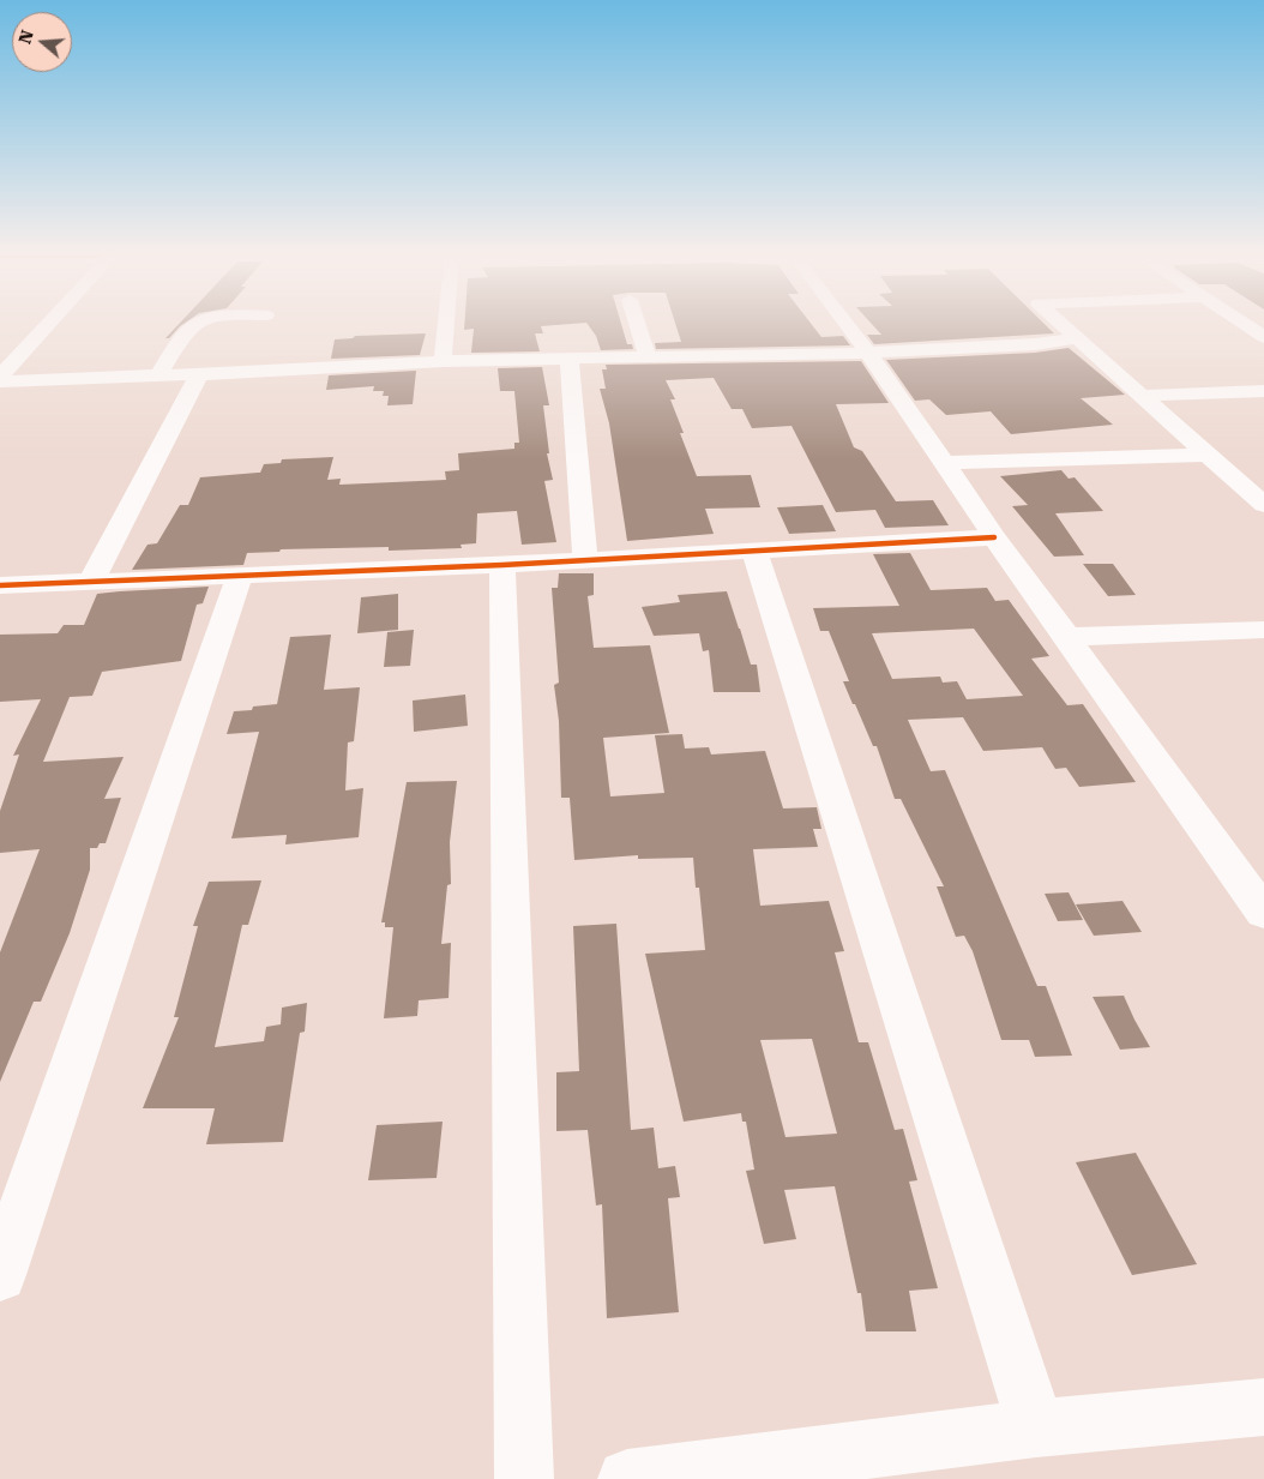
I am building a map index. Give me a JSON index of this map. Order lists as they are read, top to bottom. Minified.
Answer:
{"north":"left"}
